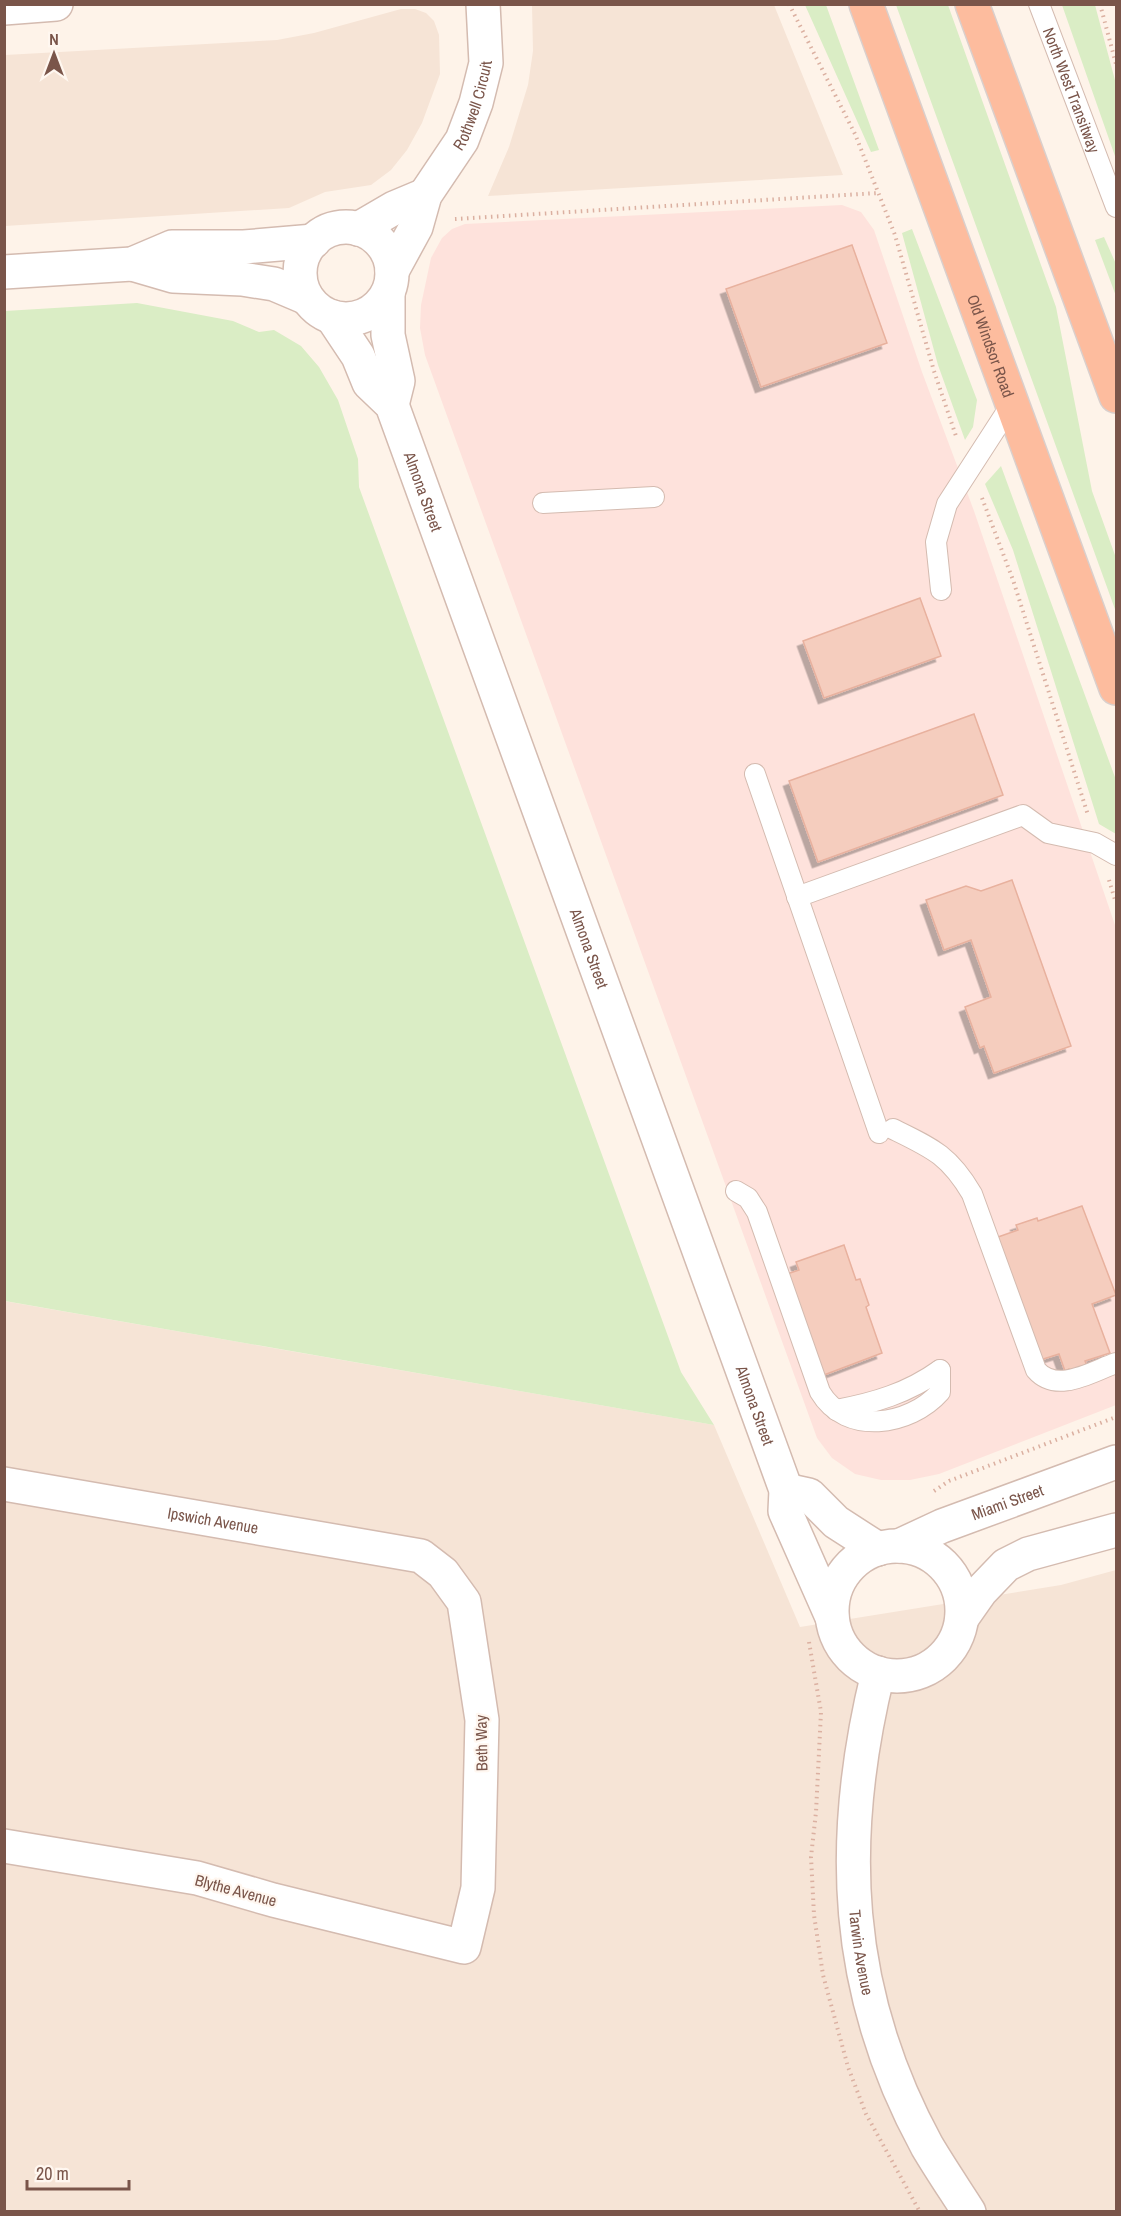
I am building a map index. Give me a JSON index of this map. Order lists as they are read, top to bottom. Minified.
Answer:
{"streets":{"highway":["Old Windsor Road"],"street":["Rothwell Circuit","Almona Street","Miami Street","Ipswich Avenue","Beth Way","Blythe Avenue","Tarwin Avenue"],"lane":["North West Transitway"]},"crossings":[["Rothwell Circuit","Almona Street"],["Almona Street","Miami Street"],["Almona Street","Tarwin Avenue"],["Miami Street","Tarwin Avenue"],["Ipswich Avenue","Beth Way"],["Beth Way","Blythe Avenue"]],"scale_bar":"20 m","north":"top"}
